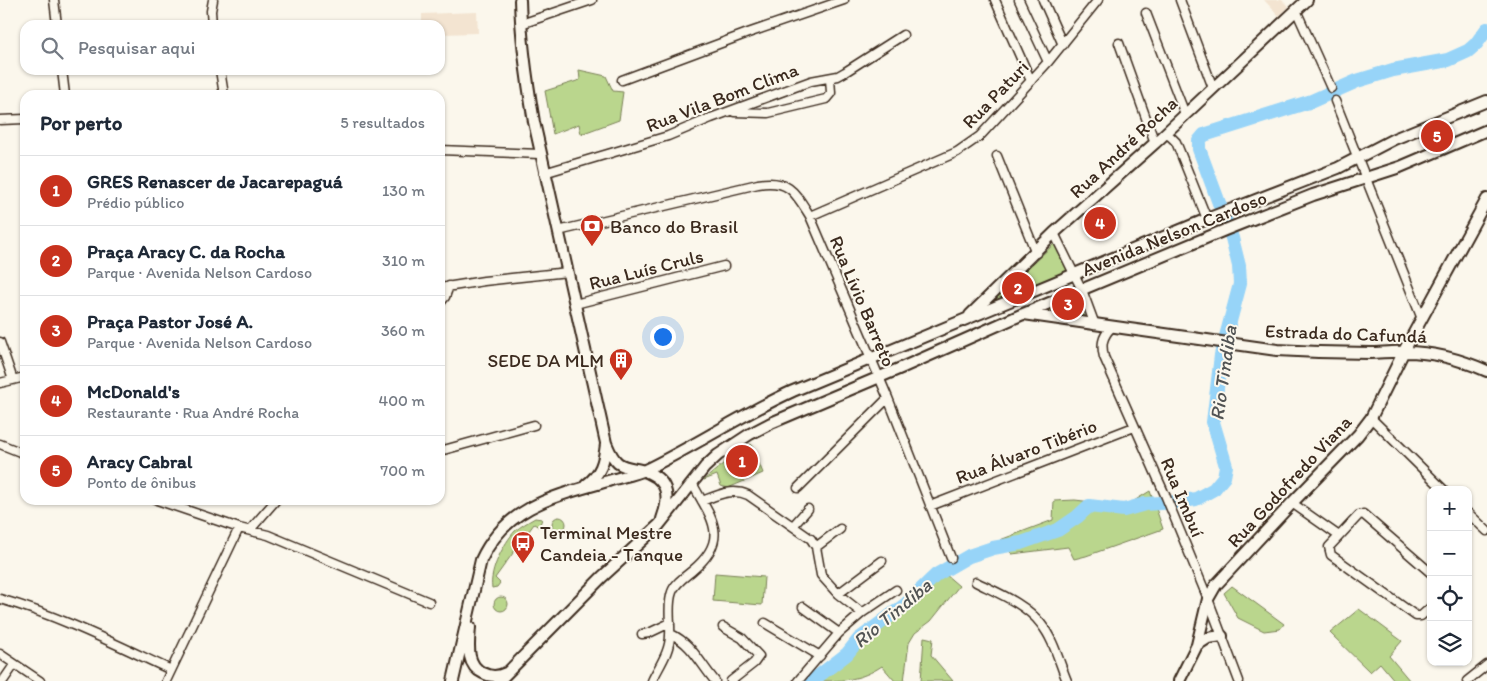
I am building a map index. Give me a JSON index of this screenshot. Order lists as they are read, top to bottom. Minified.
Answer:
{"streets":{"main road":["Rua André Rocha","Avenida Nelson Cardoso","Estrada do Cafundá","Rua Godofredo Viana"],"street":["Rua Paturi","Rua Vila Bom Clima","Rua Luís Cruls","Rua Lívio Barreto","Rua Álvaro Tibério","Rua Imbuí"]},"crossings":[["Rua Paturi","Rua Lívio Barreto"],["Rua André Rocha","Avenida Nelson Cardoso"],["Avenida Nelson Cardoso","Rua Lívio Barreto"],["Avenida Nelson Cardoso","Estrada do Cafundá"],["Rua Lívio Barreto","Rua Álvaro Tibério"],["Estrada do Cafundá","Rua Godofredo Viana"],["Estrada do Cafundá","Rua Imbuí"],["Rua Álvaro Tibério","Rua Imbuí"],["Rua Godofredo Viana","Rua Imbuí"]],"water":["Rio Tindiba"],"places":{"bank":["Banco do Brasil"],"building":["SEDE DA MLM"],"bus stop":["Terminal Mestre Candeia - Tanque"]},"page":{"search":"Pesquisar aqui","heading":["Por perto","5 resultados"],"pins":["5","4","2","3","1"],"list":[{"mark":"1","name":"GRES Renascer de Jacarepaguá","note":"Prédio público","value":"130 m"},{"mark":"2","name":"Praça Aracy C. da Rocha","note":"Parque · Avenida Nelson Cardoso","value":"310 m"},{"mark":"3","name":"Praça Pastor José A.","note":"Parque · Avenida Nelson Cardoso","value":"360 m"},{"mark":"4","name":"McDonald's","note":"Restaurante · Rua André Rocha","value":"400 m"},{"mark":"5","name":"Aracy Cabral","note":"Ponto de ônibus","value":"700 m"}],"map_buttons":["+","−"]}}
